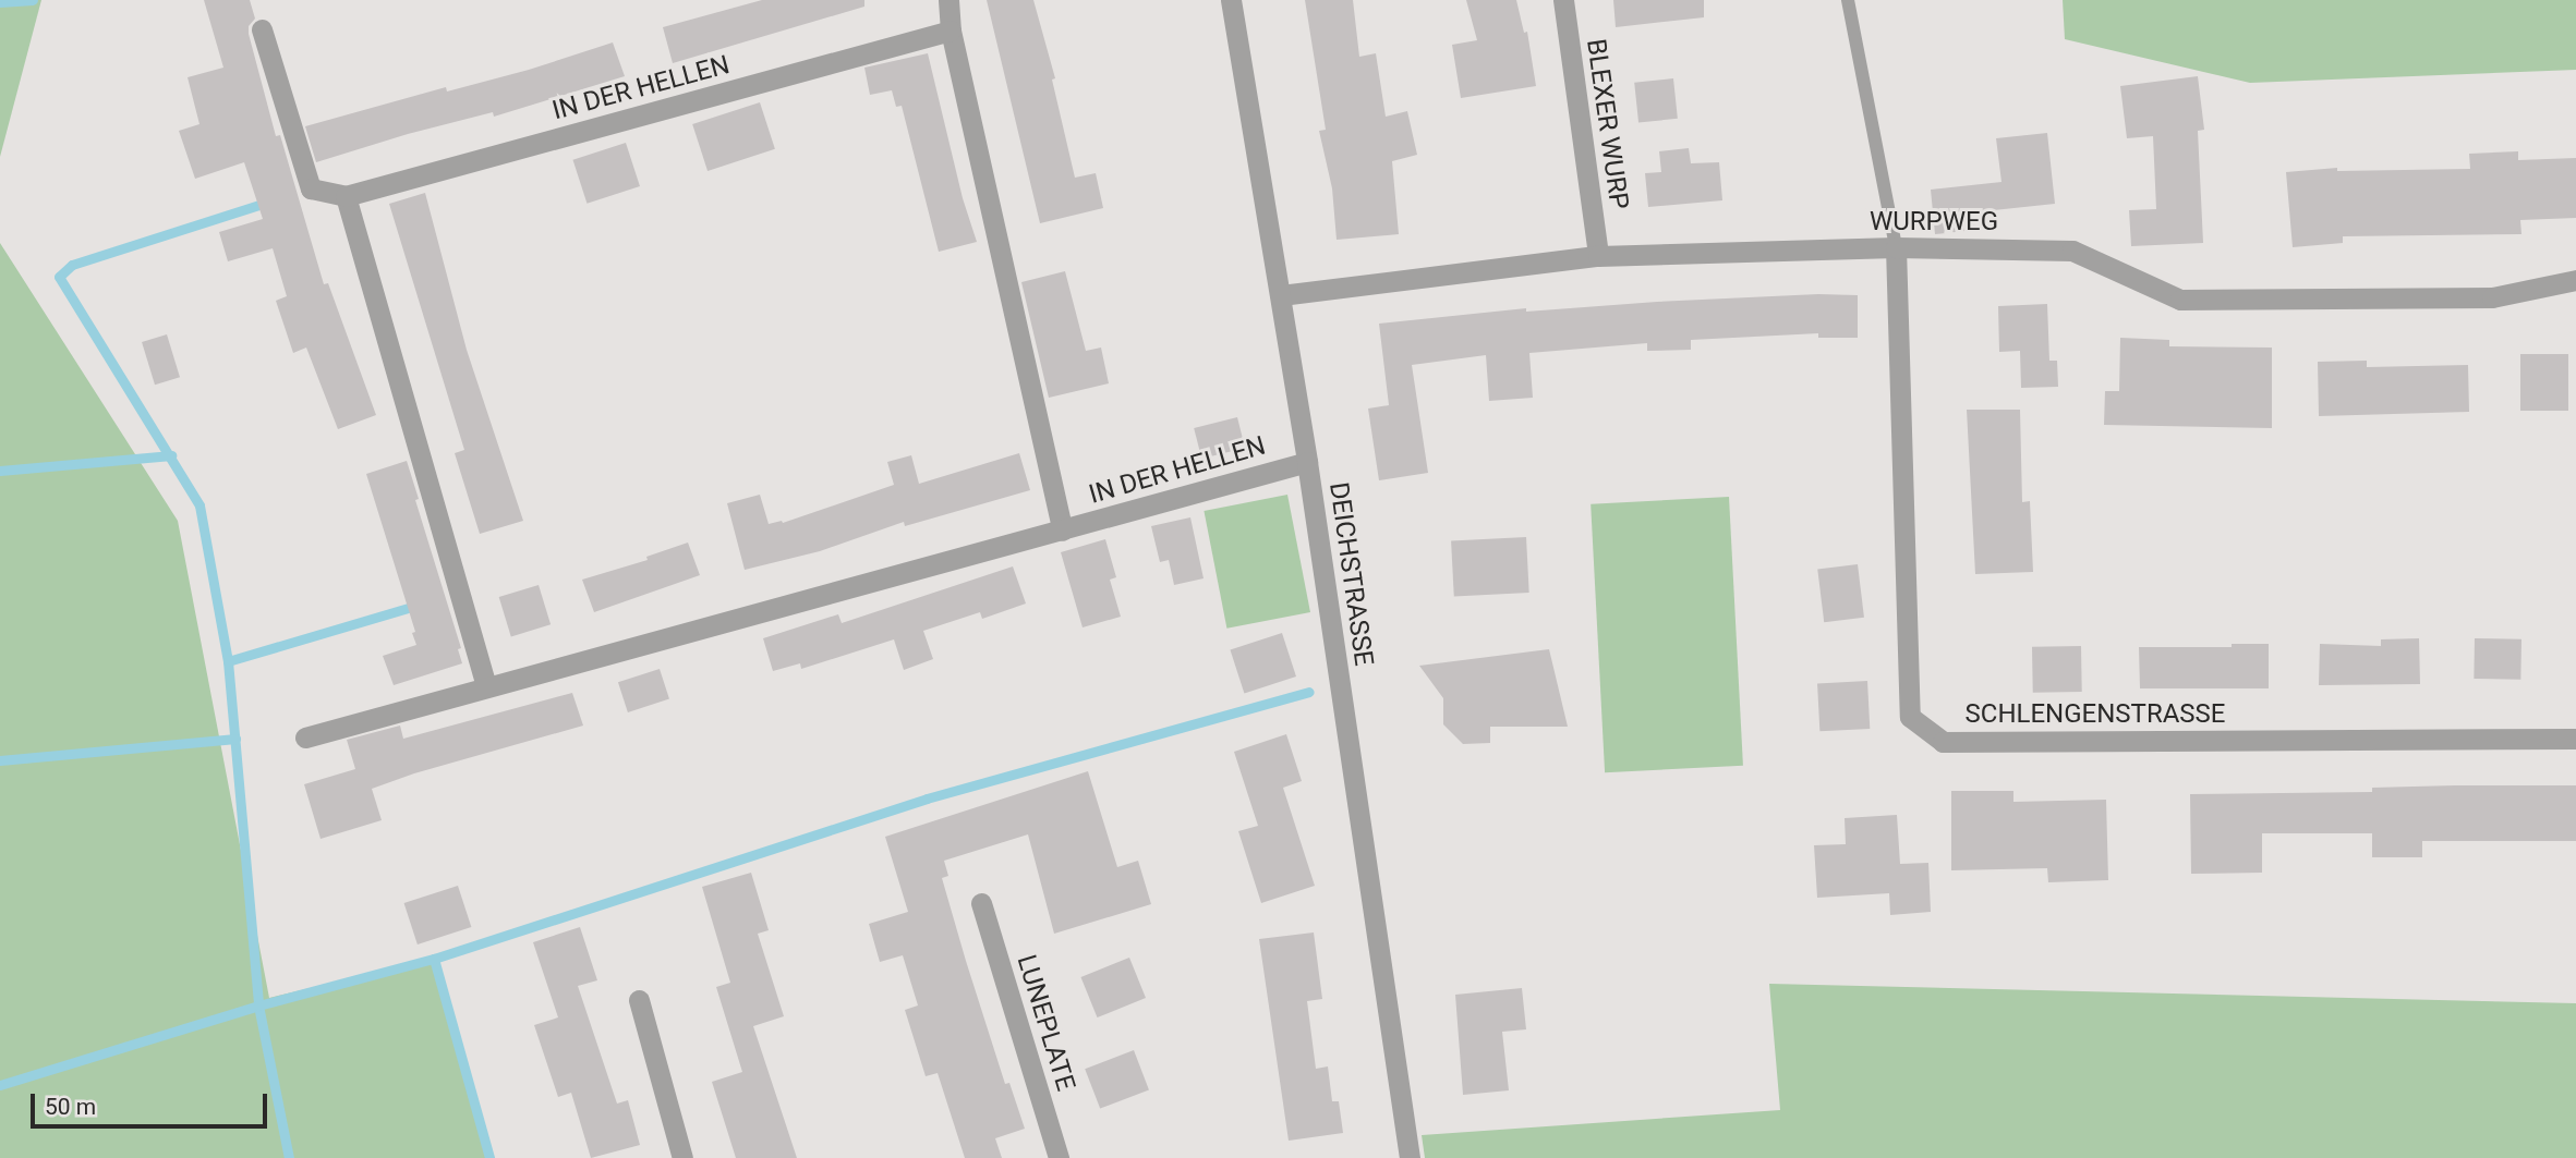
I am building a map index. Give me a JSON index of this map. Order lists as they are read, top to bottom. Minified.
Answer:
{"streets":{"street":["IN DER HELLEN","BLEXER WURP","WURPWEG","DEICHSTRASSE","SCHLENGENSTRASSE","LUNEPLATE"]},"crossings":[["IN DER HELLEN","DEICHSTRASSE"],["BLEXER WURP","WURPWEG"],["WURPWEG","DEICHSTRASSE"],["WURPWEG","SCHLENGENSTRASSE"]],"scale_bar":"50 m"}
